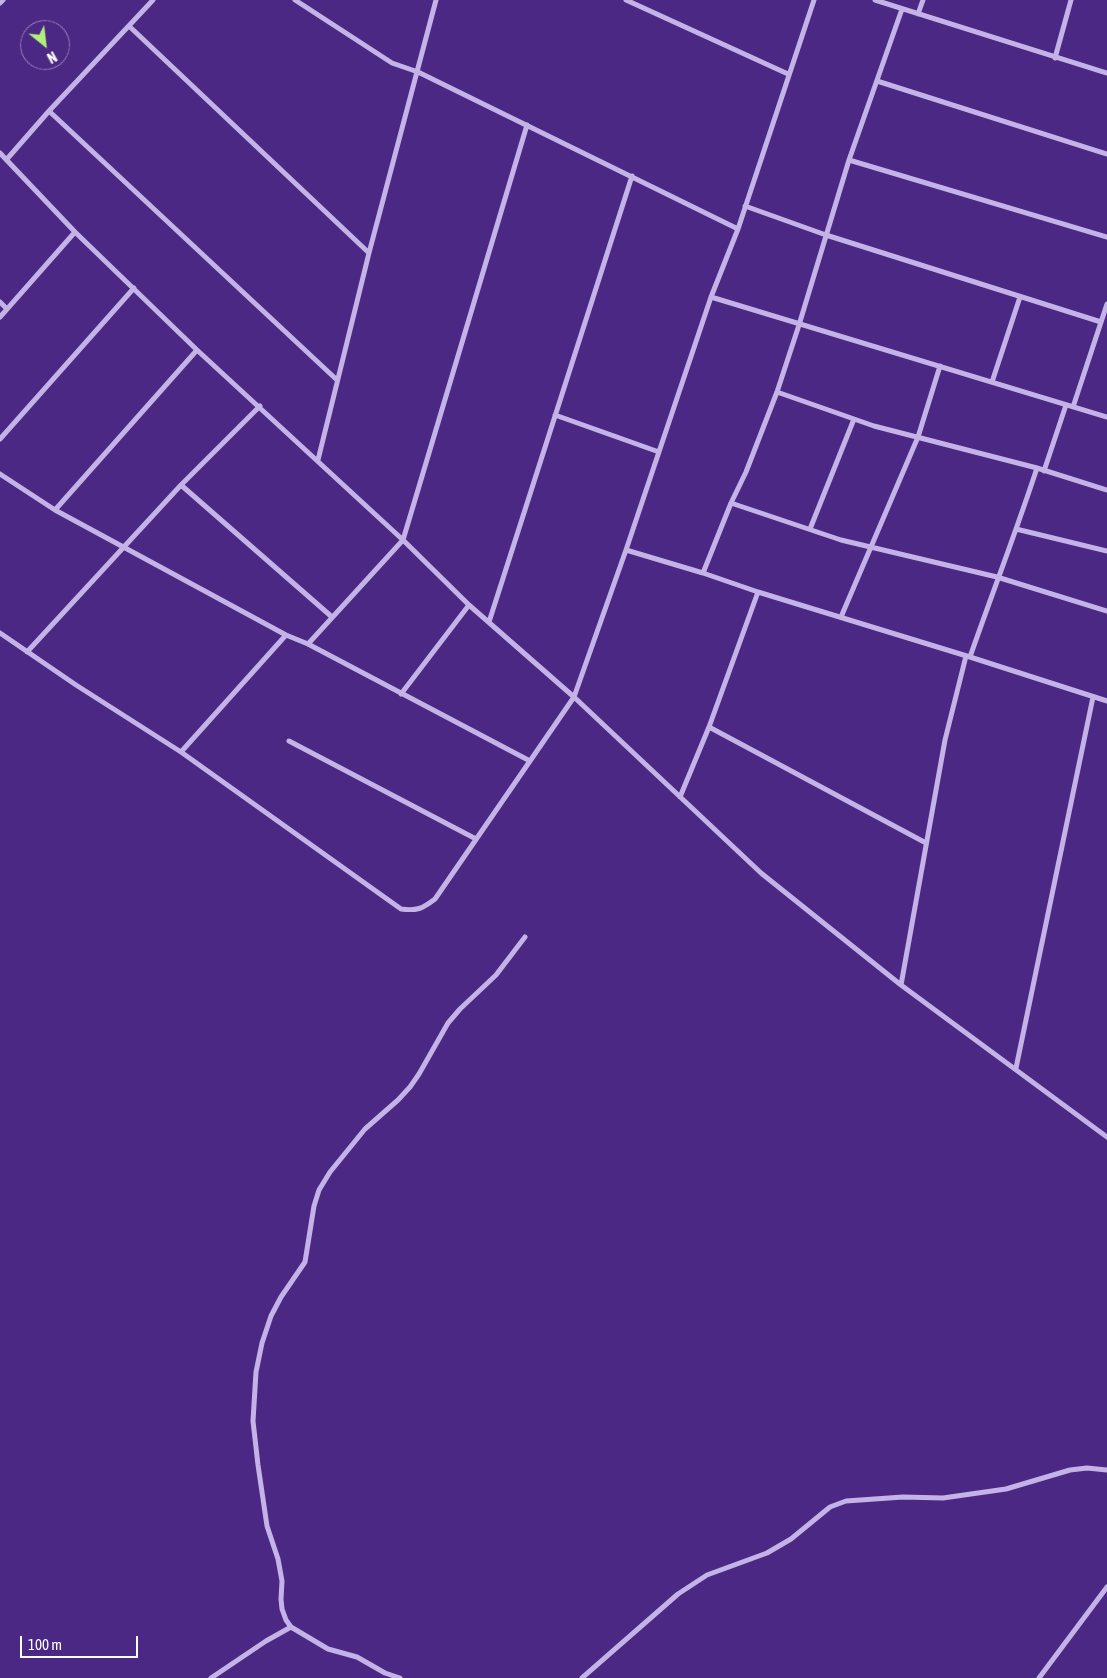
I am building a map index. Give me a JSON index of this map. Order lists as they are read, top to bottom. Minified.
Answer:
{"scale_bar":"100 m","north":"bottom right"}
